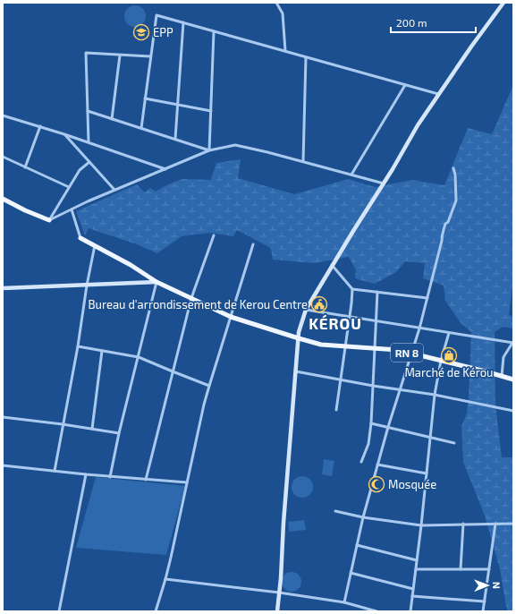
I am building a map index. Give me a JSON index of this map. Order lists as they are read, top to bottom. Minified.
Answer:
{"streets":{"main road":["RN 8"]},"districts":["KÉROU"],"places":{"school or university":["EPP"],"public building":["Bureau d'arrondissement de Kerou Centre"],"shop":["Marché de Kérou"],"mosque":["Mosquée"]},"scale_bar":"200 m","north":"right"}
